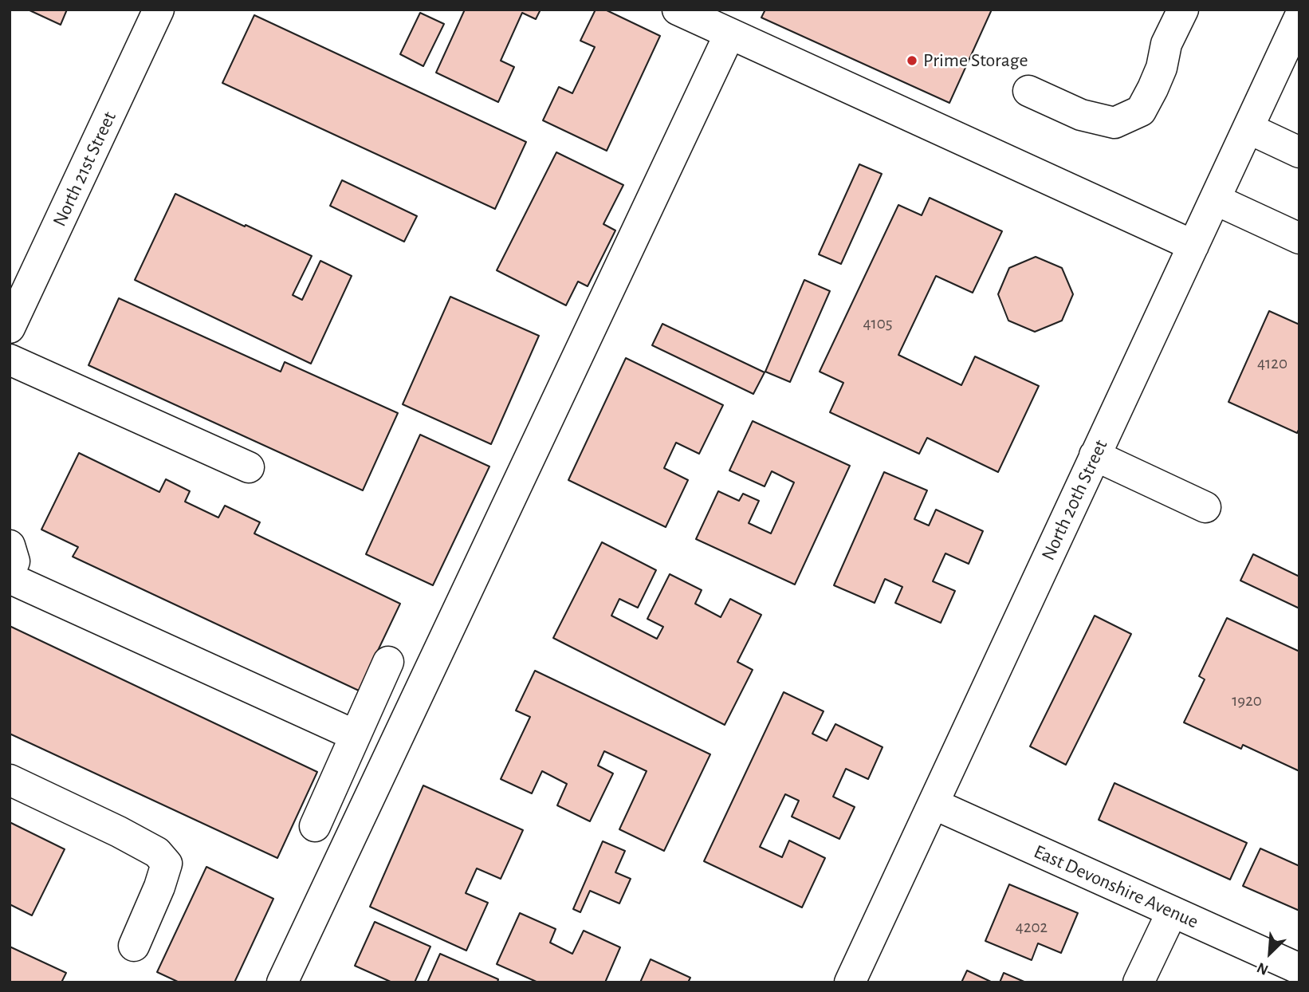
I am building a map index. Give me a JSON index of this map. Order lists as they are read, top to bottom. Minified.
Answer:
{"streets":{"street":["North 21st Street","North 20th Street","East Devonshire Avenue"]},"crossings":[["North 20th Street","East Devonshire Avenue"]],"places":["Prime Storage"],"house_numbers":["4105","4120","1920","4202"],"north":"bottom left"}
